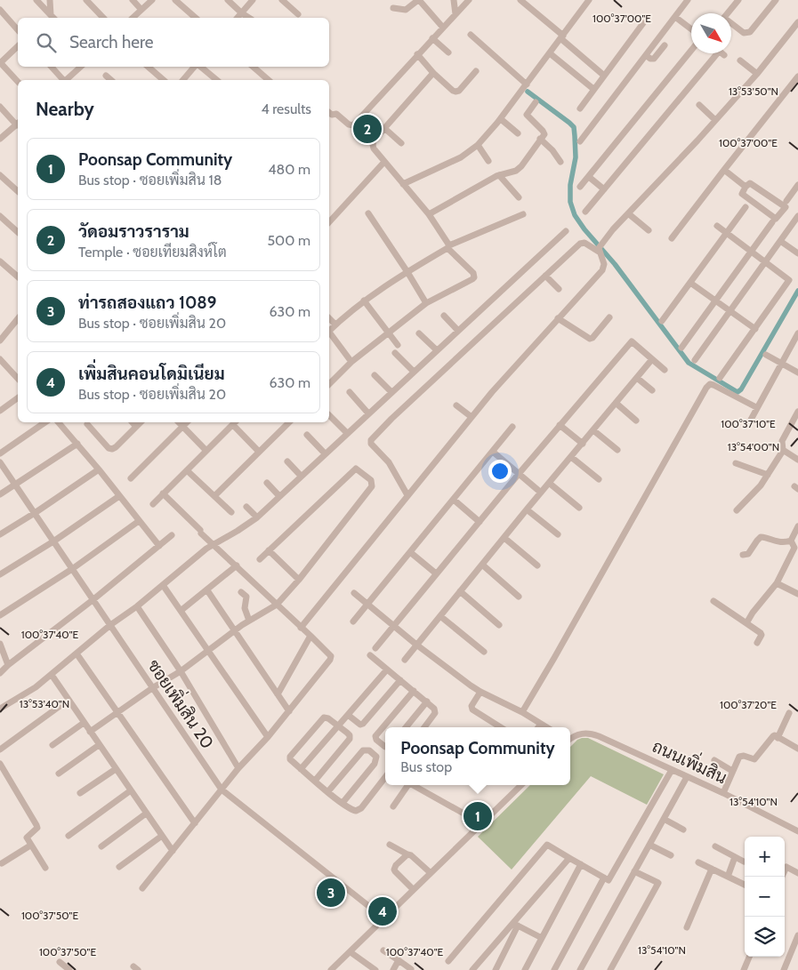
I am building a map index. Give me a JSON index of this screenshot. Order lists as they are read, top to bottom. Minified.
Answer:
{"streets":{"street":["ซอยเพิ่มสิน 20","ถนนเพิ่มสิน"]},"north":"bottom right","page":{"search":"Search here","heading":["Nearby","4 results"],"pins":["2","1","3","4"],"list":[{"mark":"1","name":"Poonsap Community","note":"Bus stop · ซอยเพิ่มสิน 18","value":"480 m"},{"mark":"2","name":"วัดอมราวราราม","note":"Temple · ซอยเทียมสิงห์โต","value":"500 m"},{"mark":"3","name":"ท่ารถสองแถว 1089","note":"Bus stop · ซอยเพิ่มสิน 20","value":"630 m"},{"mark":"4","name":"เพิ่มสินคอนโดมิเนียม","note":"Bus stop · ซอยเพิ่มสิน 20","value":"630 m"}],"popup":["Poonsap Community","Bus stop"],"map_buttons":["+","−"]},"coordinates":["100°37'00\"E","13°53'50\"N","100°37'10\"E","13°54'00\"N","100°37'40\"E","13°53'40\"N","100°37'20\"E","13°54'10\"N","100°37'50\"E"]}
